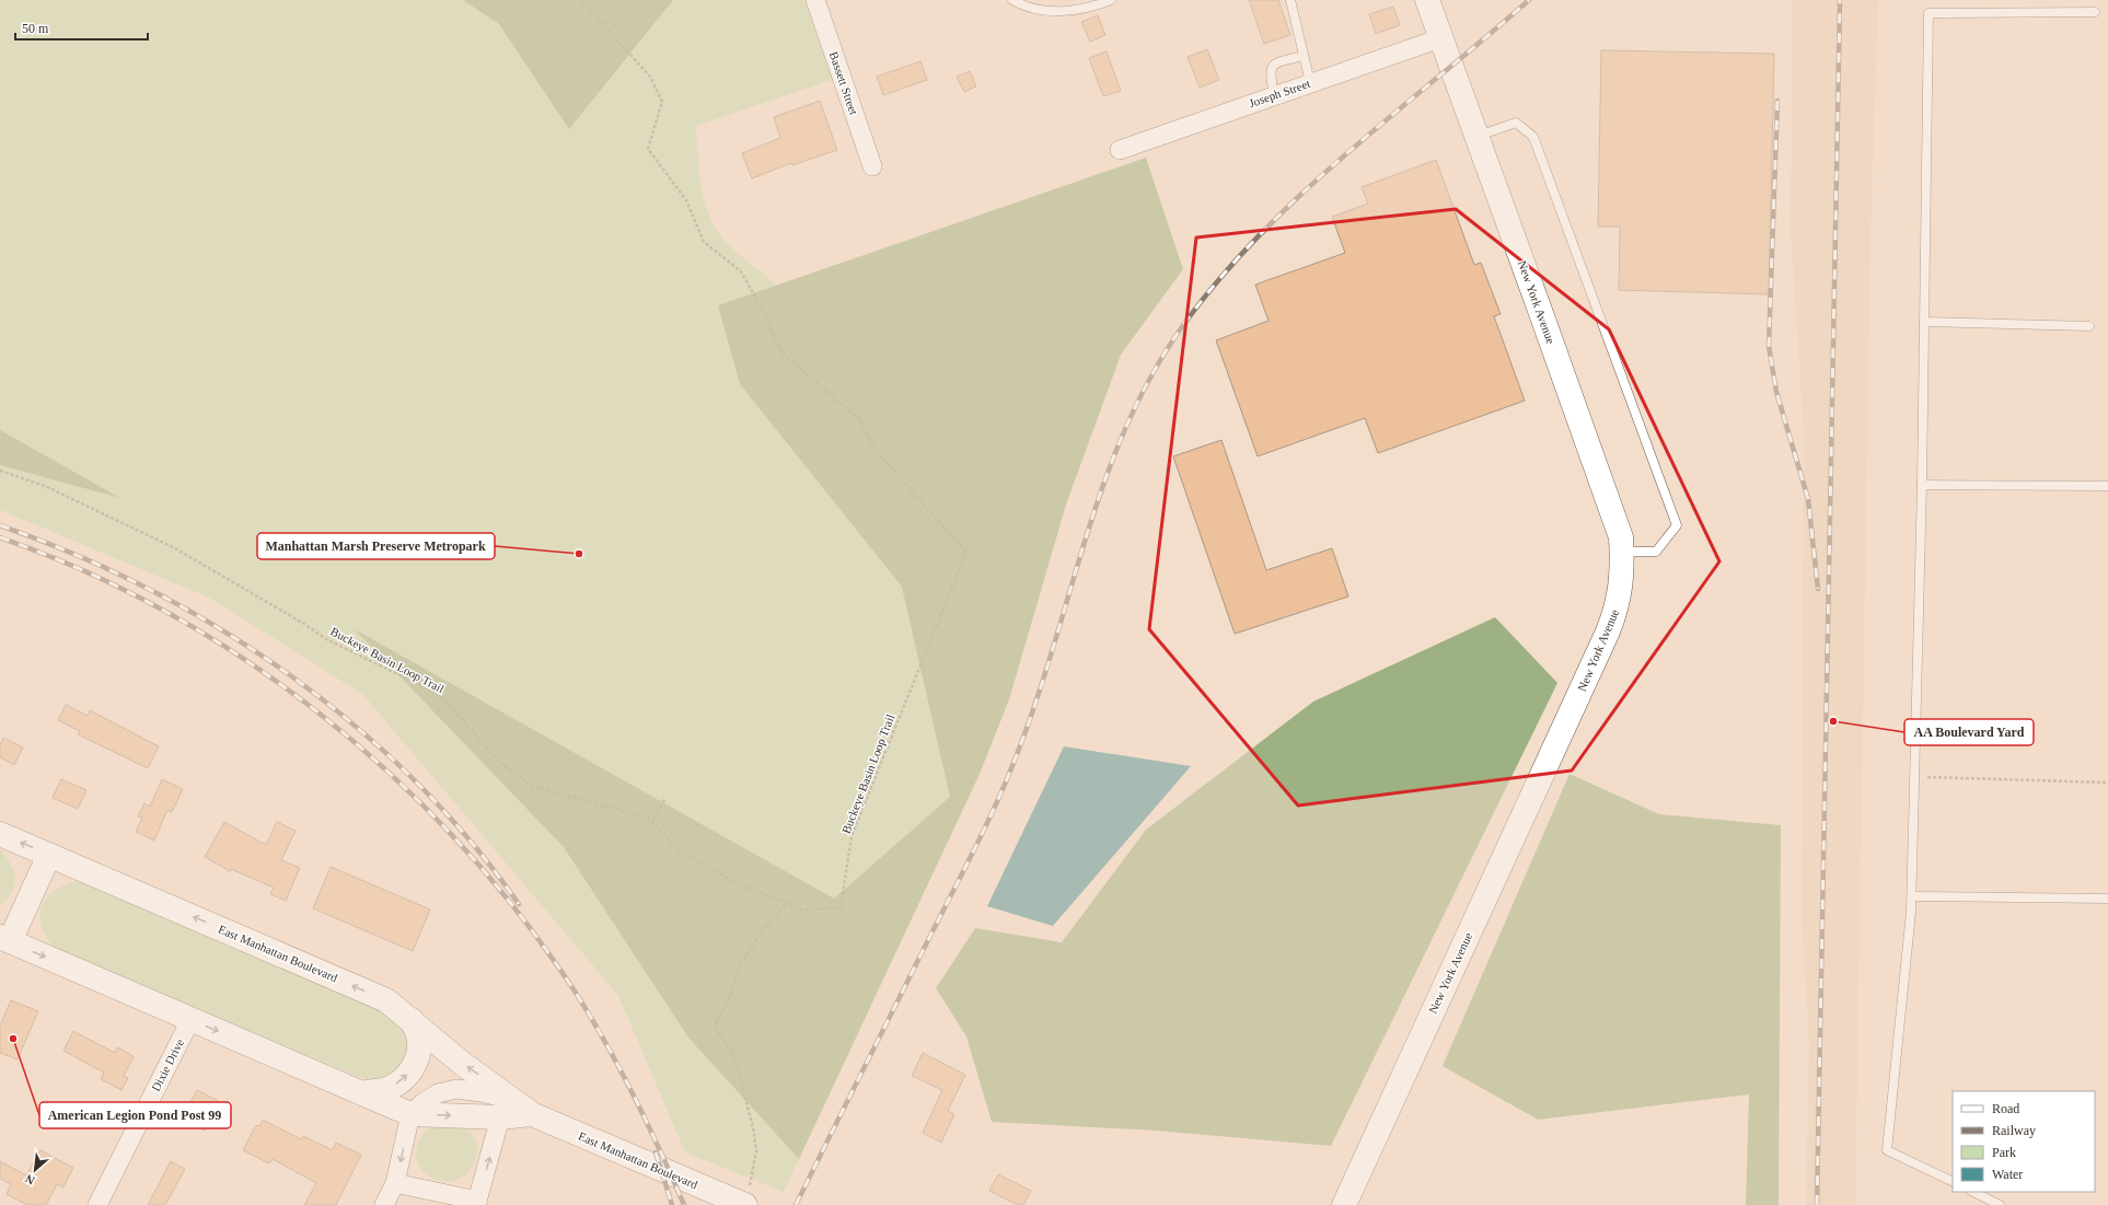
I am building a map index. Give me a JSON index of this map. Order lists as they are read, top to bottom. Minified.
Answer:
{"streets":{"street":["Bassett Street","Joseph Street","New York Avenue","East Manhattan Boulevard","Dixie Drive"],"path":["Buckeye Basin Loop Trail"]},"crossings":[["Joseph Street","New York Avenue"]],"places":["Manhattan Marsh Preserve Metropark","AA Boulevard Yard","American Legion Pond Post 99"],"legend":["Road","Railway","Park","Water"],"scale_bar":"50 m","north":"bottom left"}
